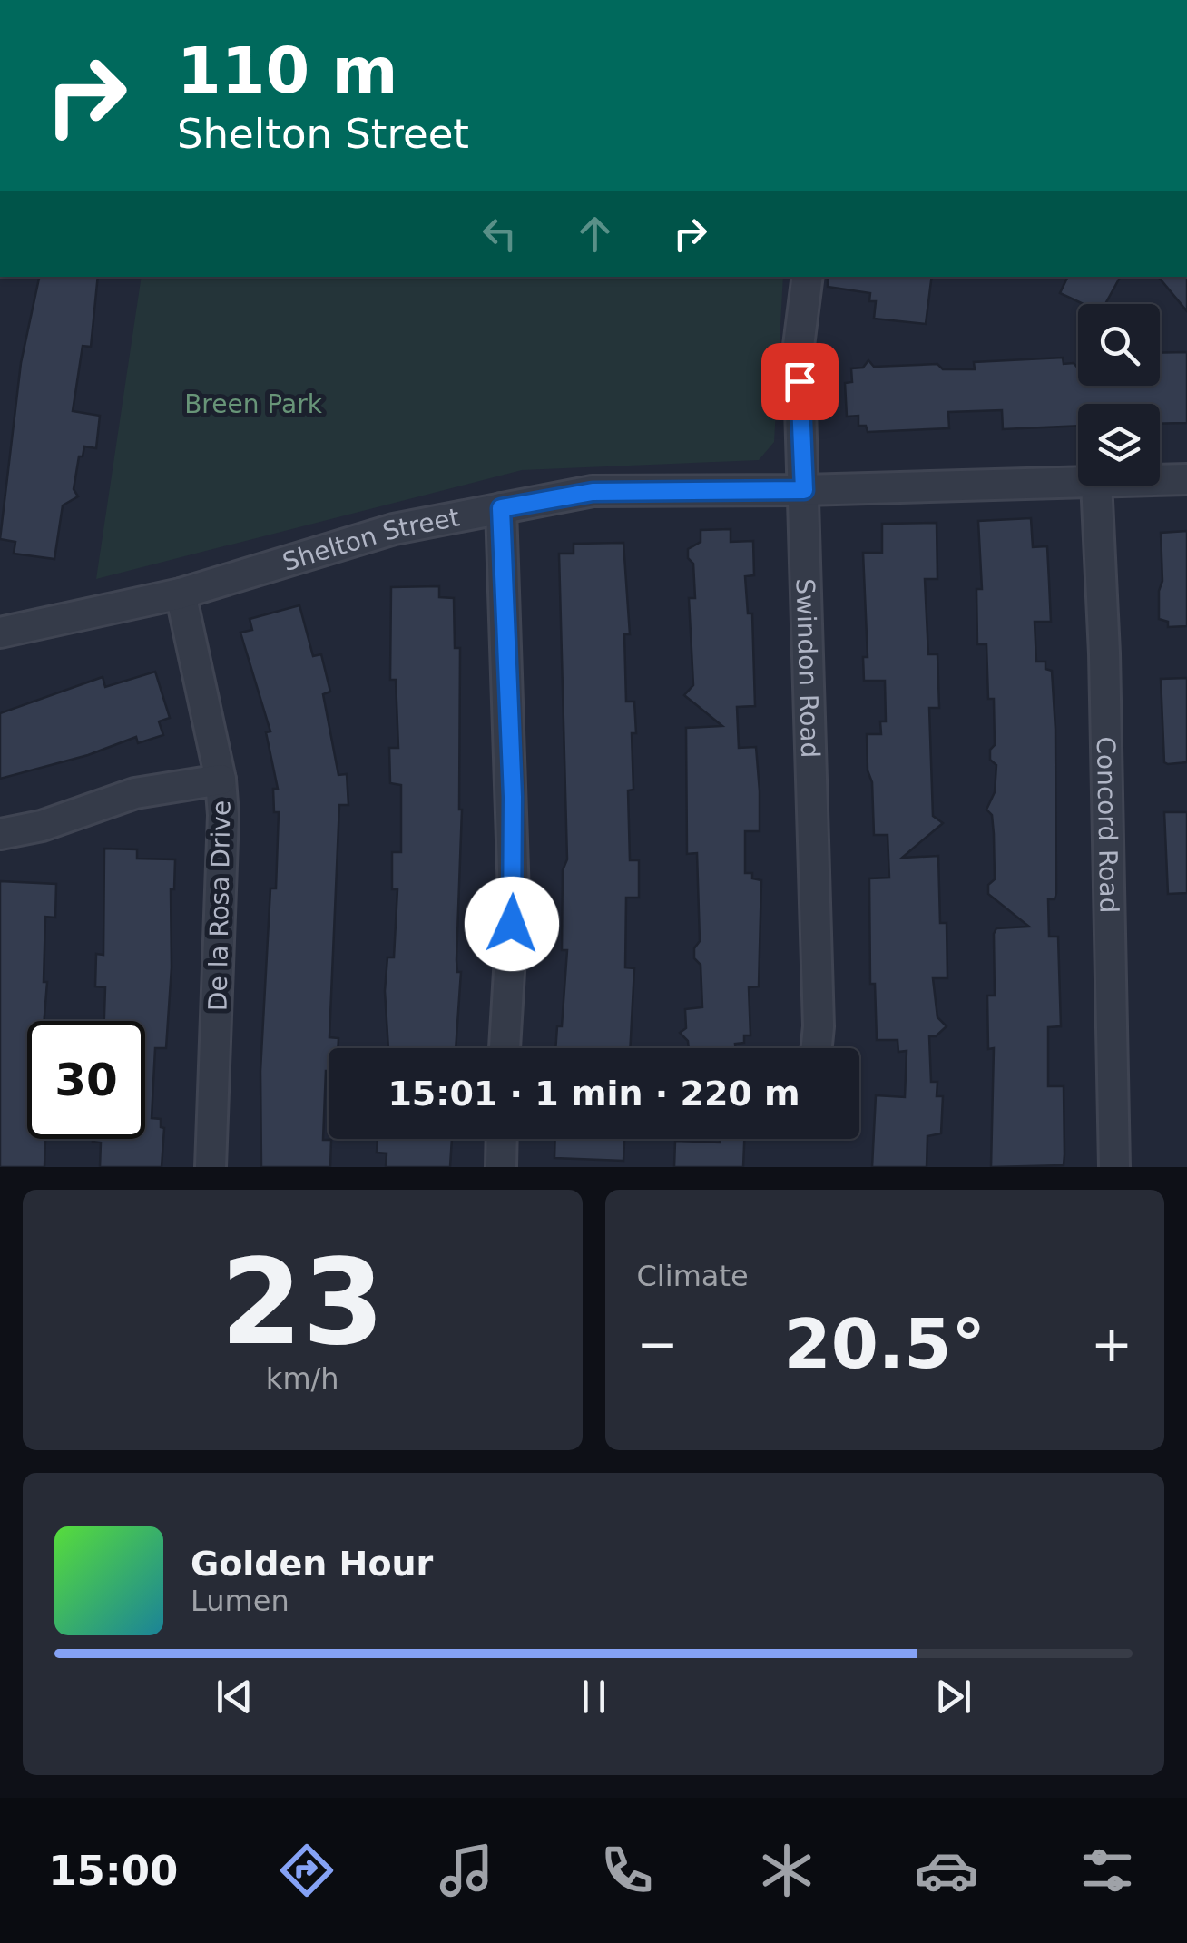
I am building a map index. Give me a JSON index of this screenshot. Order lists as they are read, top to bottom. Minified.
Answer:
{"streets":{"street":["Shelton Street","Swindon Road","Concord Road","De la Rosa Drive"]},"crossings":[["Shelton Street","Swindon Road"],["Shelton Street","De la Rosa Drive"]],"parks":["Breen Park"],"page":{"turn":["110 m","Shelton Street"],"limit":"30","trip":"15:01 · 1 min · 220 m","tile":[["23","km/h"],"Climate"],"heat":["−","20.5°","+"],"song":["Golden Hour","Lumen"],"tabs":"15:00"}}
